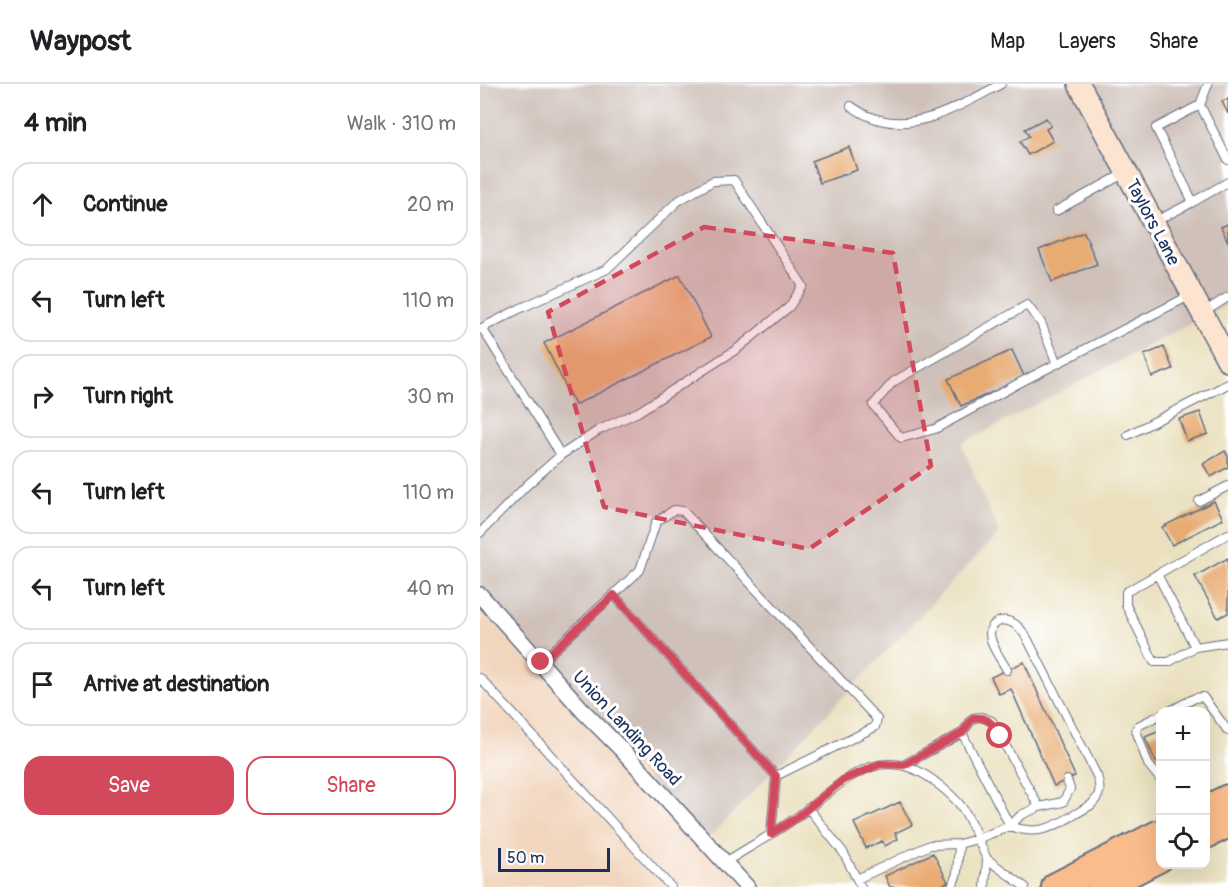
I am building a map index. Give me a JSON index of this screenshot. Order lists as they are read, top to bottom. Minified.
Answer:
{"streets":{"street":["Taylors Lane","Union Landing Road"]},"scale_bar":"50 m","page":{"header":"Waypost","nav":["Map","Layers","Share"],"heading":["4 min","Walk · 310 m"],"list":[["Continue","20 m"],["Turn left","110 m"],["Turn right","30 m"],["Turn left","110 m"],["Turn left","40 m"],"Arrive at destination"],"map_buttons":["+","−"],"buttons":["Save","Share"],"scale":"50 m"}}
